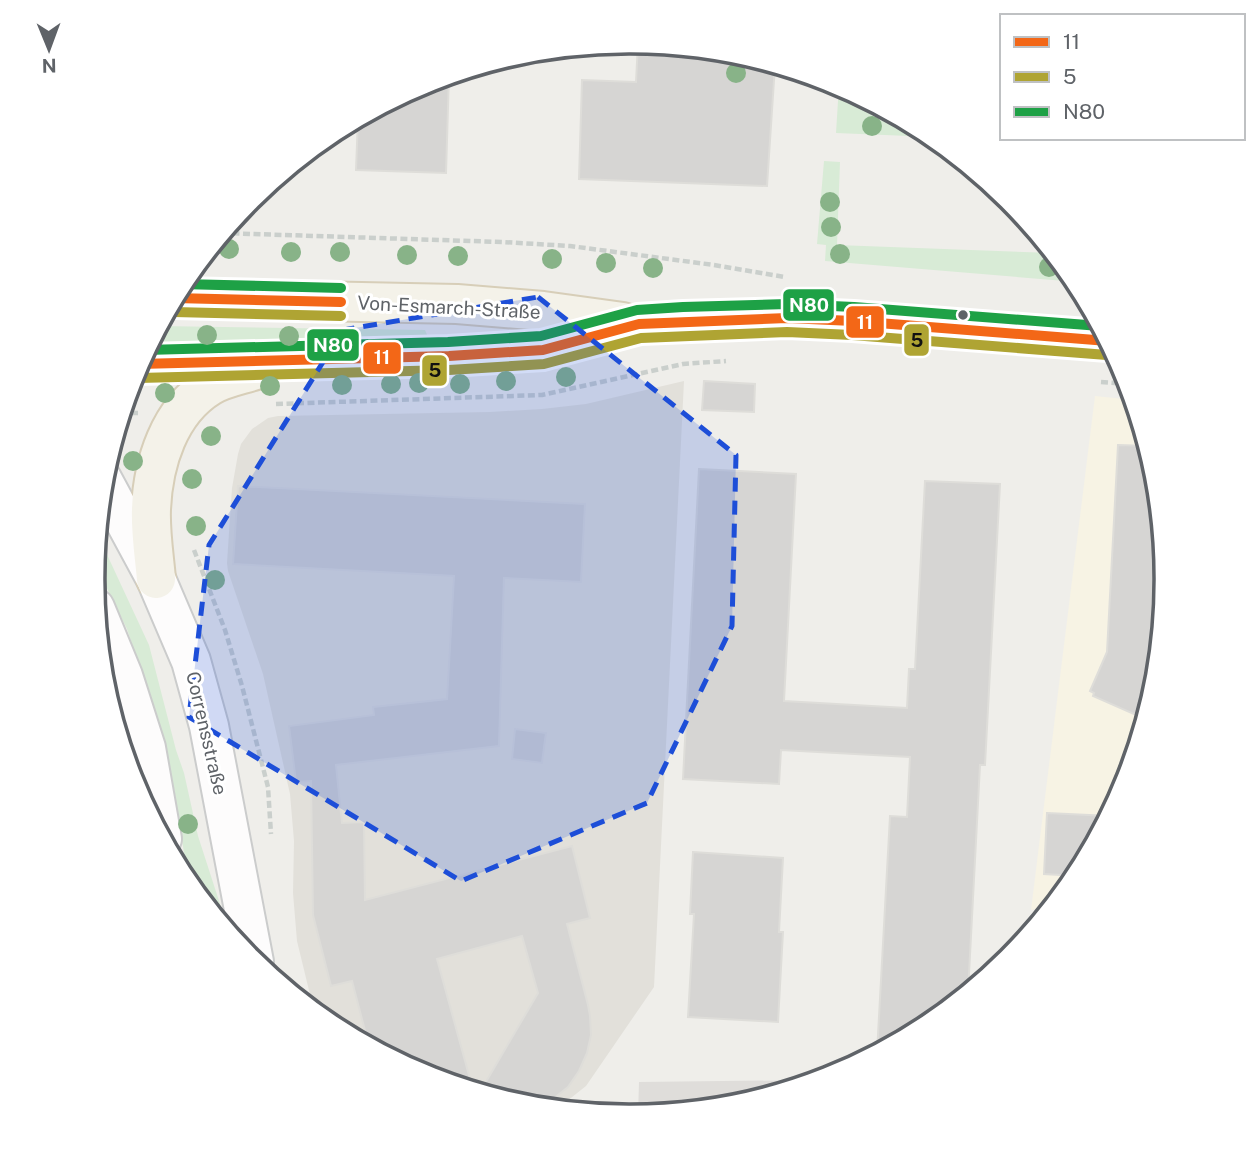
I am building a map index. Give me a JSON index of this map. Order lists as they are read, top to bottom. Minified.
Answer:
{"streets":{"main road":["Von-Esmarch-Straße"],"street":["Corrensstraße"]},"lines":["transit line N80","transit line 11","transit line 5"],"legend":["11","5","N80"],"north":"bottom"}
